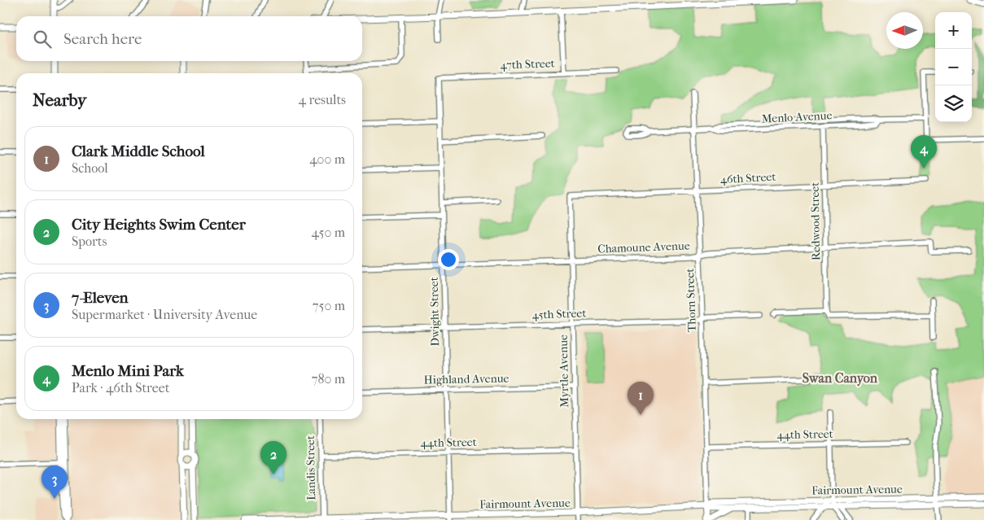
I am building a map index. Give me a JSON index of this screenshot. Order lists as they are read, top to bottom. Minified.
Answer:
{"streets":{"main road":["Fairmount Avenue"],"street":["47th Street","Menlo Avenue","46th Street","Redwood Street","Chamoune Avenue","Thorn Street","Dwight Street","45th Street","Myrtle Avenue","Highland Avenue","44th Street","Landis Street"]},"crossings":[["47th Street","Dwight Street"],["Menlo Avenue","Redwood Street"],["Menlo Avenue","Thorn Street"],["46th Street","Redwood Street"],["46th Street","Thorn Street"],["46th Street","Myrtle Avenue"],["Redwood Street","Chamoune Avenue"],["Chamoune Avenue","Thorn Street"],["Chamoune Avenue","Dwight Street"],["Chamoune Avenue","Myrtle Avenue"],["Thorn Street","45th Street"],["Thorn Street","44th Street"],["Thorn Street","Fairmount Avenue"],["Dwight Street","45th Street"],["Dwight Street","Highland Avenue"],["Dwight Street","44th Street"],["Dwight Street","Fairmount Avenue"],["45th Street","Myrtle Avenue"],["Myrtle Avenue","Highland Avenue"],["Myrtle Avenue","44th Street"],["Myrtle Avenue","Fairmount Avenue"],["44th Street","Landis Street"],["Landis Street","Fairmount Avenue"]],"districts":["Swan Canyon"],"north":"left","page":{"map_buttons":["+","−"],"search":"Search here","heading":["Nearby","4 results"],"list":[{"mark":"1","name":"Clark Middle School","note":"School","value":"400 m"},{"mark":"2","name":"City Heights Swim Center","note":"Sports","value":"450 m"},{"mark":"3","name":"7-Eleven","note":"Supermarket · University Avenue","value":"750 m"},{"mark":"4","name":"Menlo Mini Park","note":"Park · 46th Street","value":"780 m"}],"pins":["4","1","2","3"]}}
